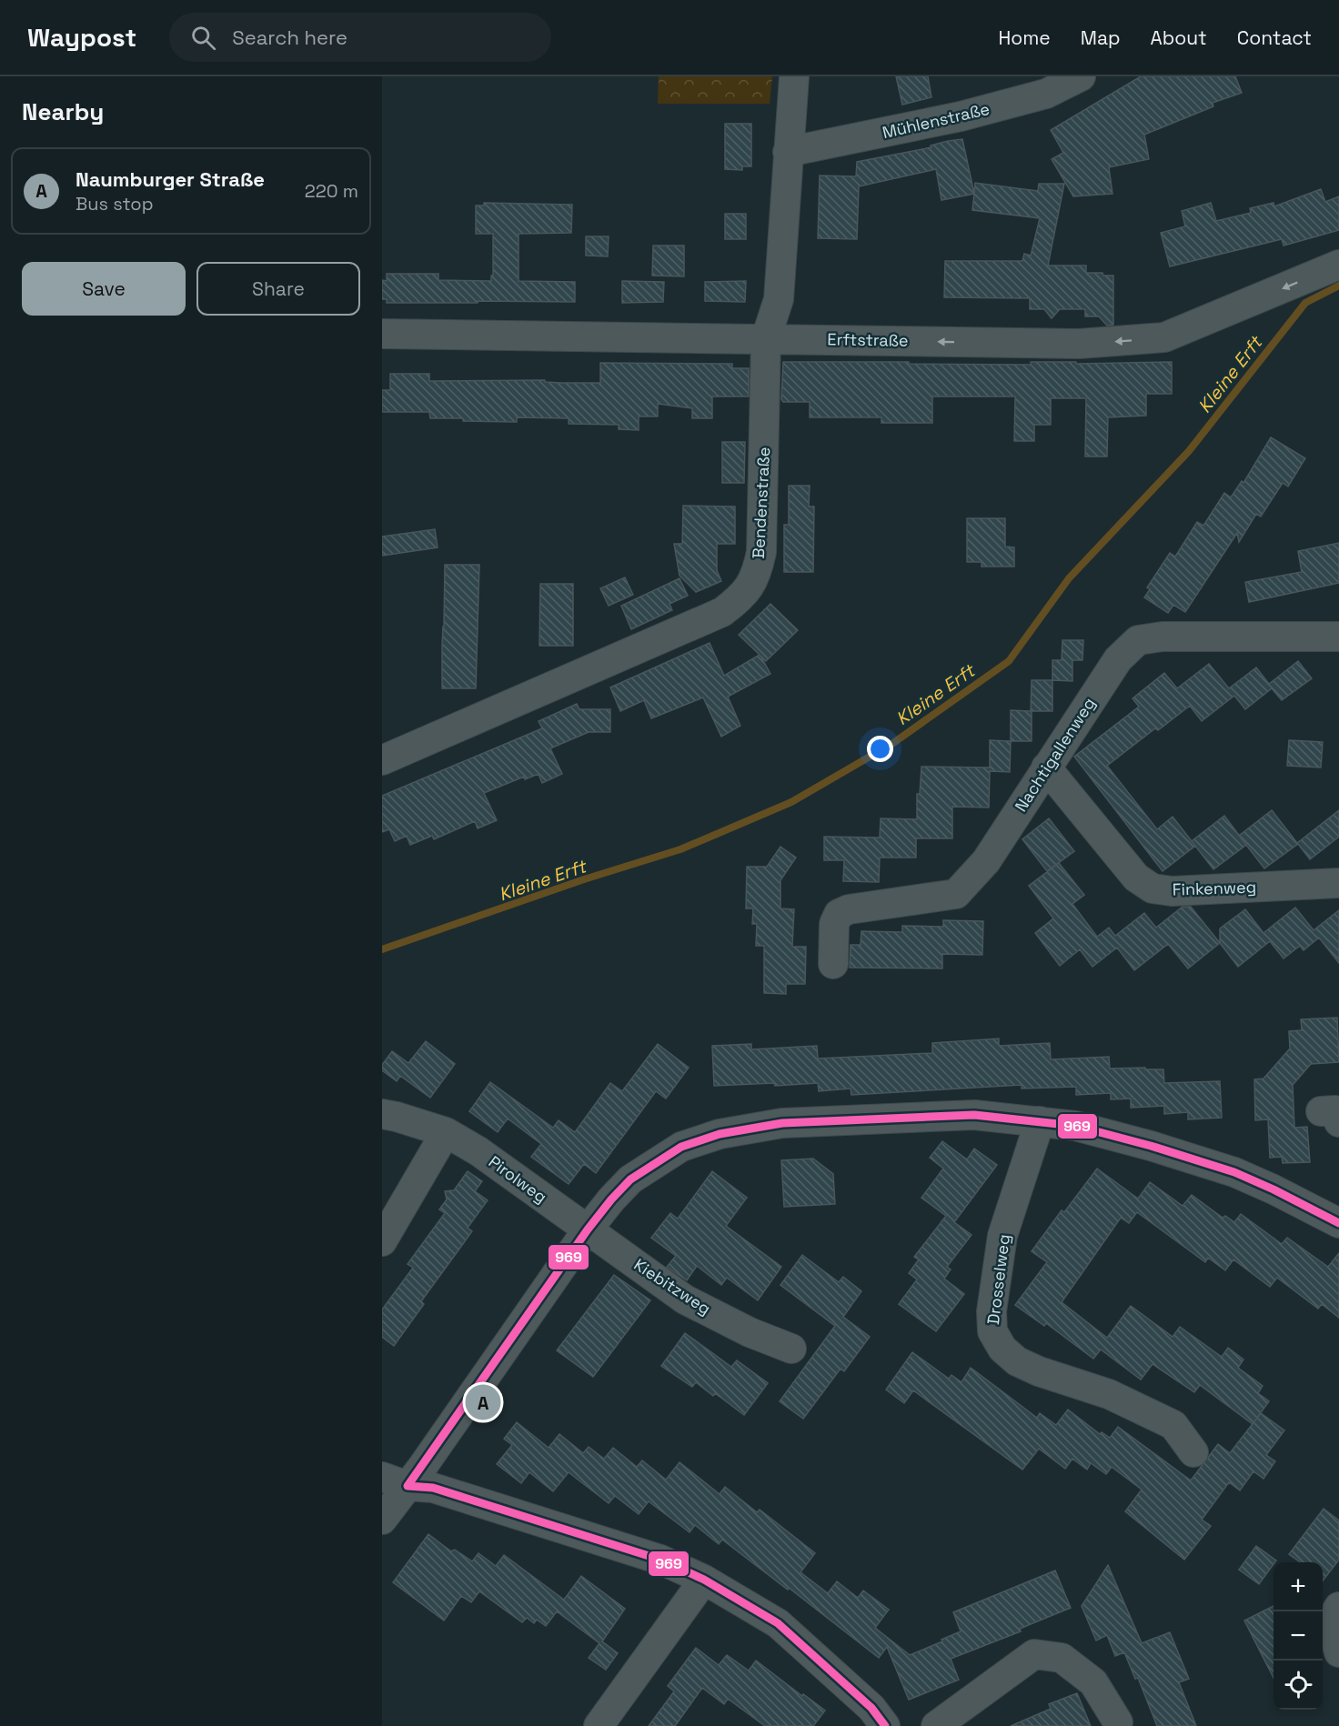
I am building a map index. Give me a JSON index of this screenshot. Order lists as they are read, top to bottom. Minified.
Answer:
{"streets":{"street":["Mühlenstraße","Erftstraße","Bendenstraße","Nachtigallenweg","Finkenweg","Pirolweg","Drosselweg","Kiebitzweg"]},"crossings":[["Mühlenstraße","Bendenstraße"],["Erftstraße","Bendenstraße"],["Nachtigallenweg","Finkenweg"],["Pirolweg","Kiebitzweg"]],"one_way":["Erftstraße"],"water":["Kleine Erft"],"lines":["transit line 969"],"page":{"header":"Waypost","search":"Search here","nav":["Home","Map","About","Contact"],"heading":"Nearby","list":[{"mark":"A","name":"Naumburger Straße","note":"Bus stop","value":"220 m"}],"buttons":["Save","Share"],"pins":"A","map_buttons":["+","−"]}}
